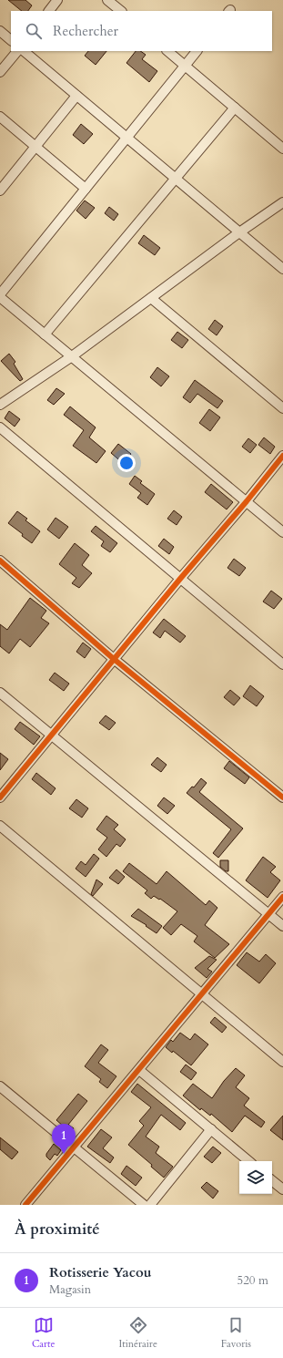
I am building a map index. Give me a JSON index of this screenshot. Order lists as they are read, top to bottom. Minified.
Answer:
{"page":{"search":"Rechercher","pins":"1","heading":"À proximité","list":[{"mark":"1","name":"Rotisserie Yacou","note":"Magasin","value":"520 m"}],"nav":["Carte","Itinéraire","Favoris"]}}
